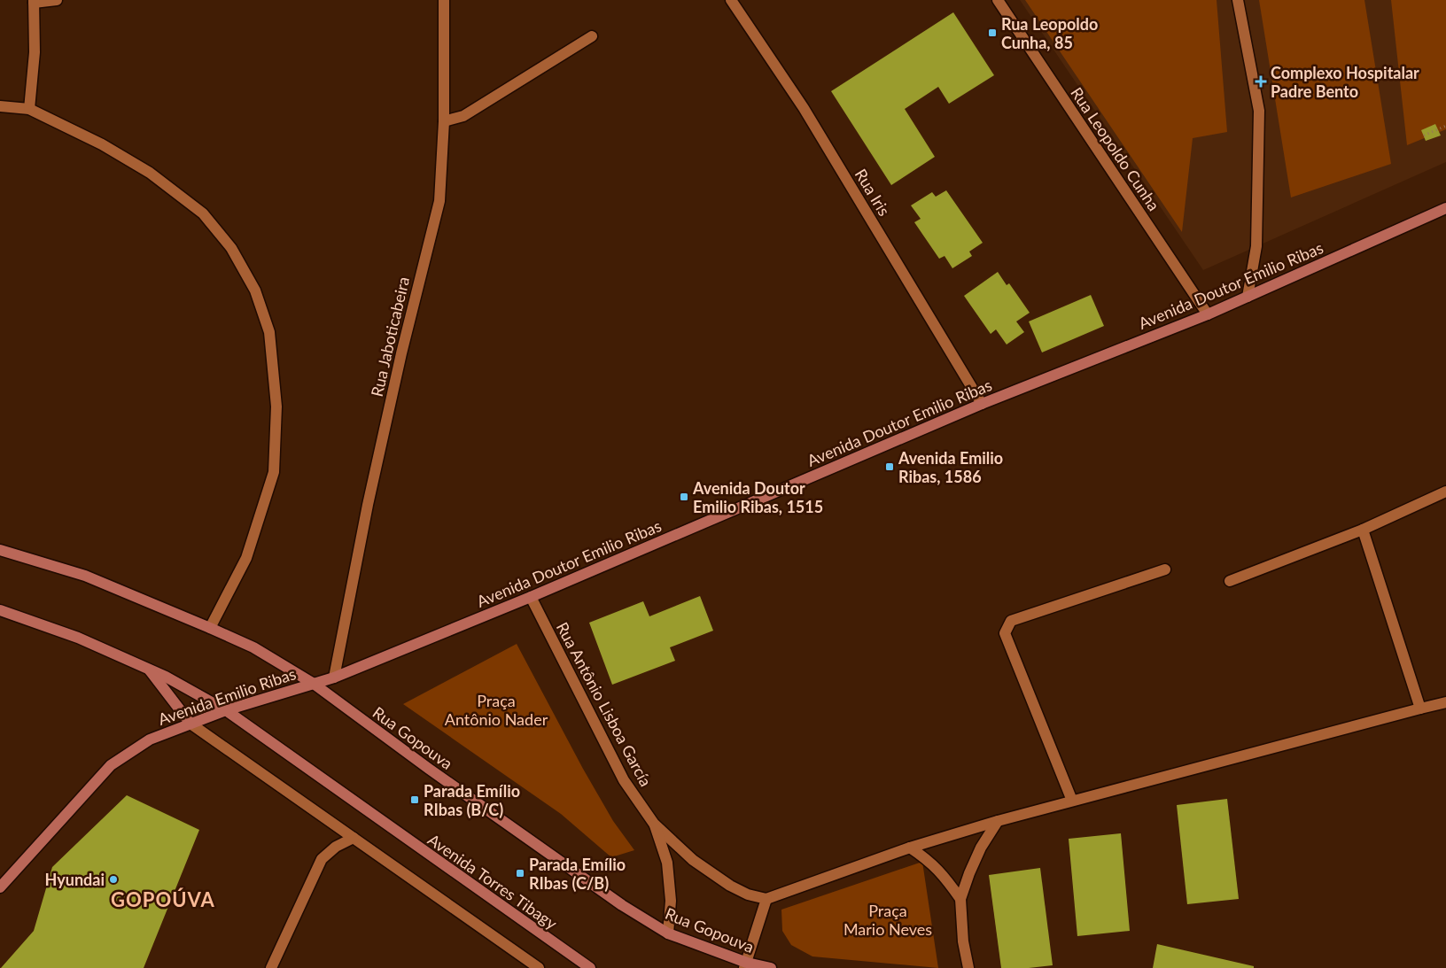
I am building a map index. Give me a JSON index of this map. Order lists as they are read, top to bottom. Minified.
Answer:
{"streets":{"main road":["Avenida Doutor Emilio Ribas","Avenida Emilio Ribas","Rua Gopouva","Avenida Torres Tibagy"],"street":["Rua Leopoldo Cunha","Rua Iris","Rua Jaboticabeira","Rua Antônio Lisboa García"]},"crossings":[["Rua Leopoldo Cunha","Avenida Doutor Emilio Ribas"],["Rua Iris","Avenida Doutor Emilio Ribas"],["Avenida Doutor Emilio Ribas","Rua Jaboticabeira"],["Avenida Doutor Emilio Ribas","Avenida Emilio Ribas"],["Avenida Doutor Emilio Ribas","Rua Antônio Lisboa García"],["Avenida Doutor Emilio Ribas","Rua Gopouva"],["Avenida Emilio Ribas","Rua Gopouva"],["Avenida Emilio Ribas","Avenida Torres Tibagy"],["Rua Antônio Lisboa García","Rua Gopouva"]],"districts":["GOPOÚVA"],"parks":["Praça Antônio Nader","Praça Mario Neves"],"places":{"transit":["Rua Leopoldo Cunha, 85","Avenida Emilio Ribas, 1586","Avenida Doutor Emilio Ribas, 1515","Parada Emílio RIbas (B/C)","Parada Emílio RIbas (C/B)"],"health":["Complexo Hospitalar Padre Bento"],"other":["Hyundai"]}}
